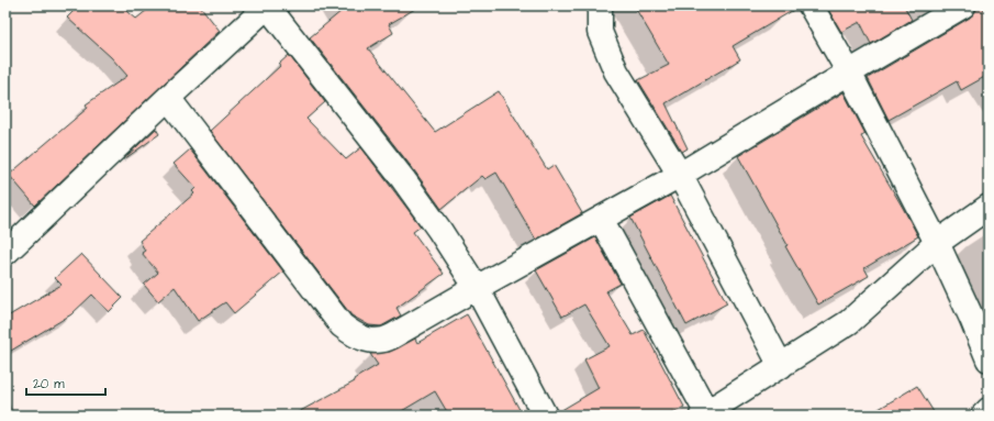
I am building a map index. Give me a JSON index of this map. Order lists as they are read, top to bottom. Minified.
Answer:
{"scale_bar":"20 m"}
